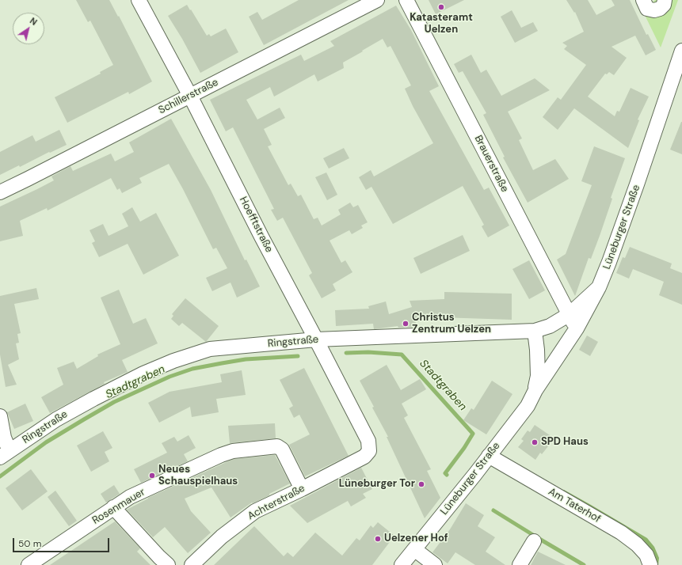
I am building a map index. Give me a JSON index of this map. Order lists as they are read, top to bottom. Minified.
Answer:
{"streets":{"street":["Schillerstraße","Brauerstraße","Hoefftstraße","Lüneburger Straße","Ringstraße","Achterstraße","Am Taterhof","Rosenmauer"]},"crossings":[["Schillerstraße","Hoefftstraße"],["Brauerstraße","Lüneburger Straße"],["Brauerstraße","Ringstraße"],["Hoefftstraße","Ringstraße"],["Hoefftstraße","Achterstraße"],["Lüneburger Straße","Ringstraße"],["Lüneburger Straße","Am Taterhof"],["Achterstraße","Rosenmauer"]],"water":["Stadtgraben"],"places":["Katasteramt Uelzen","Christus Zentrum Uelzen","SPD Haus","Neues Schauspielhaus","Lüneburger Tor","Uelzener Hof"],"scale_bar":"50 m","north":"top right"}
